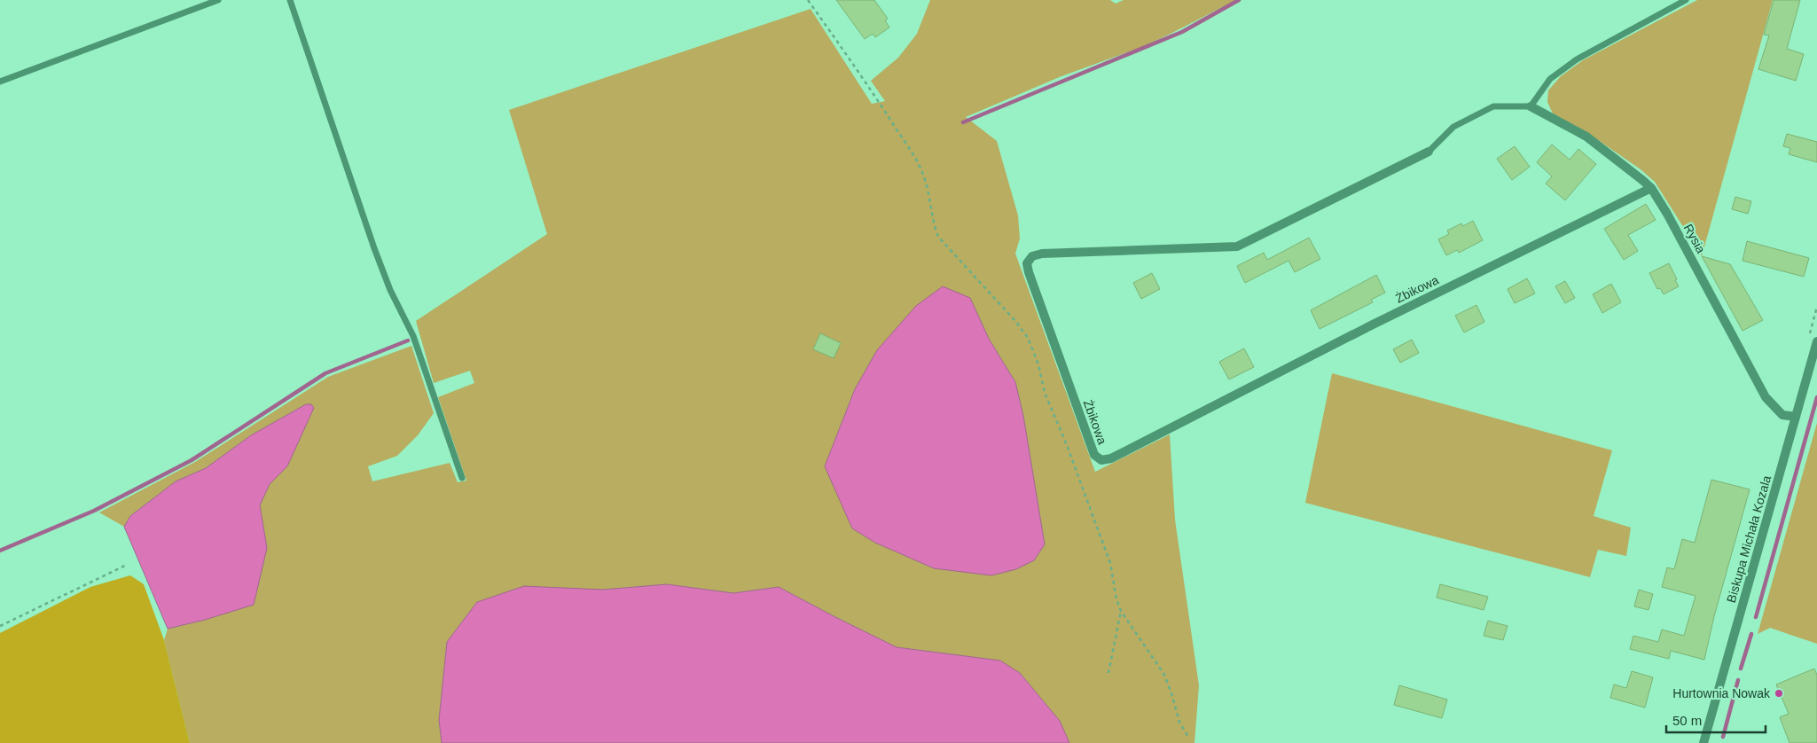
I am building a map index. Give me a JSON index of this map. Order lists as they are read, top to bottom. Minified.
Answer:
{"streets":{"street":["Rysia","Żbikowa","Biskupa Michała Kozala"]},"crossings":[["Rysia","Żbikowa"],["Rysia","Biskupa Michała Kozala"]],"places":["Hurtownia Nowak"],"scale_bar":"50 m"}
